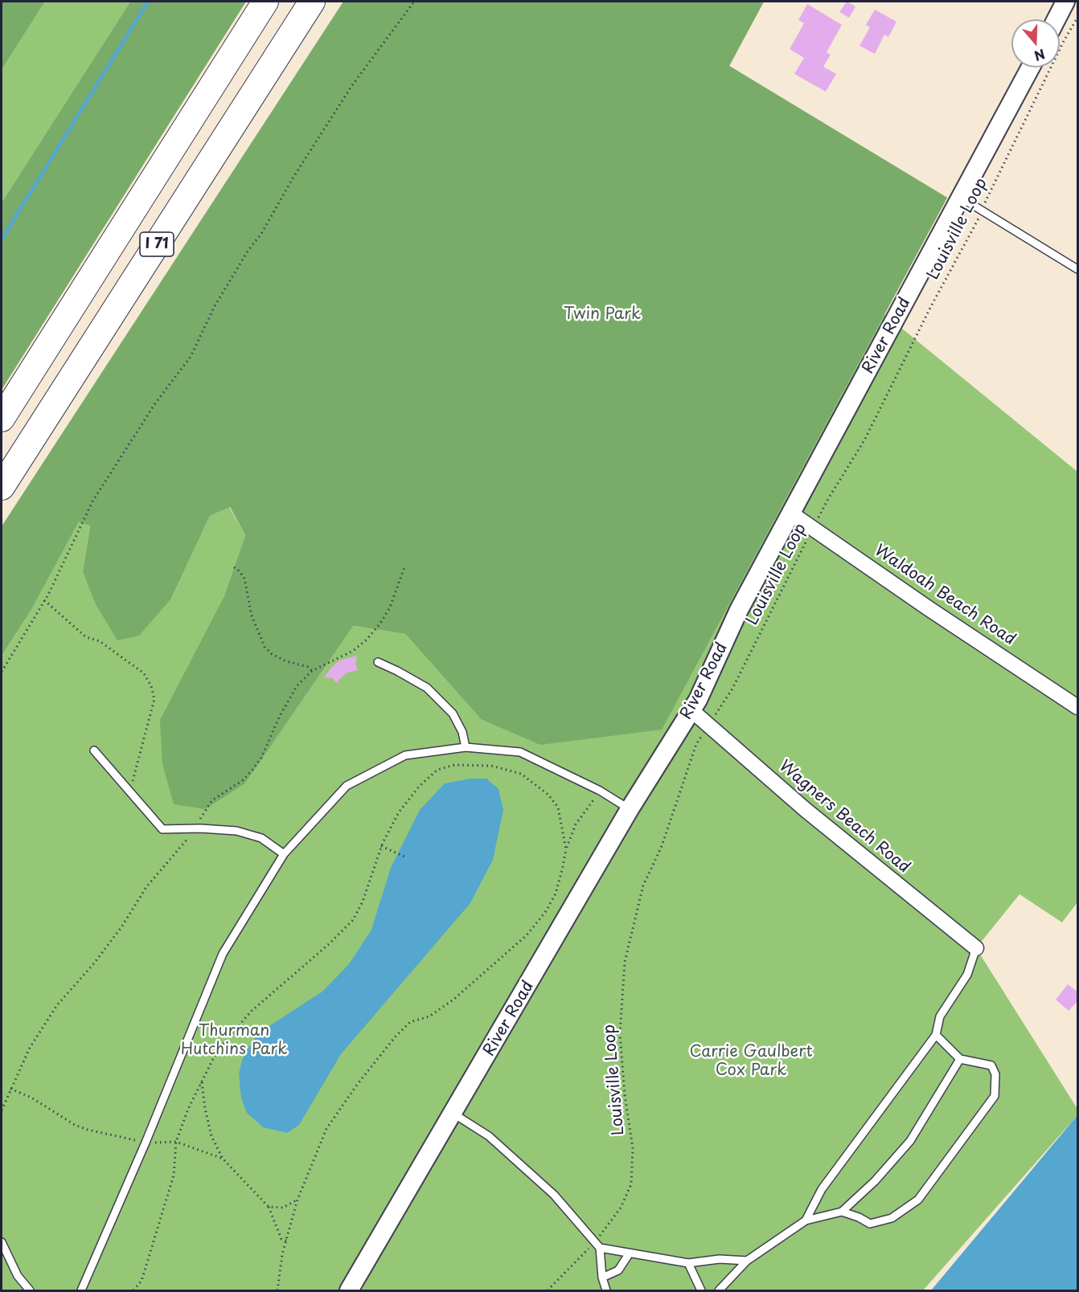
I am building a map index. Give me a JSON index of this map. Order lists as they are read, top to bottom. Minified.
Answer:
{"streets":{"highway":["I 71"],"street":["River Road","Waldoah Beach Road","Wagners Beach Road"],"path":["Louisville Loop"]},"crossings":[["Louisville Loop","Waldoah Beach Road"],["Louisville Loop","Wagners Beach Road"],["River Road","Waldoah Beach Road"],["River Road","Wagners Beach Road"]],"parks":["Twin Park","Thurman Hutchins Park","Carrie Gaulbert Cox Park"],"north":"bottom"}
